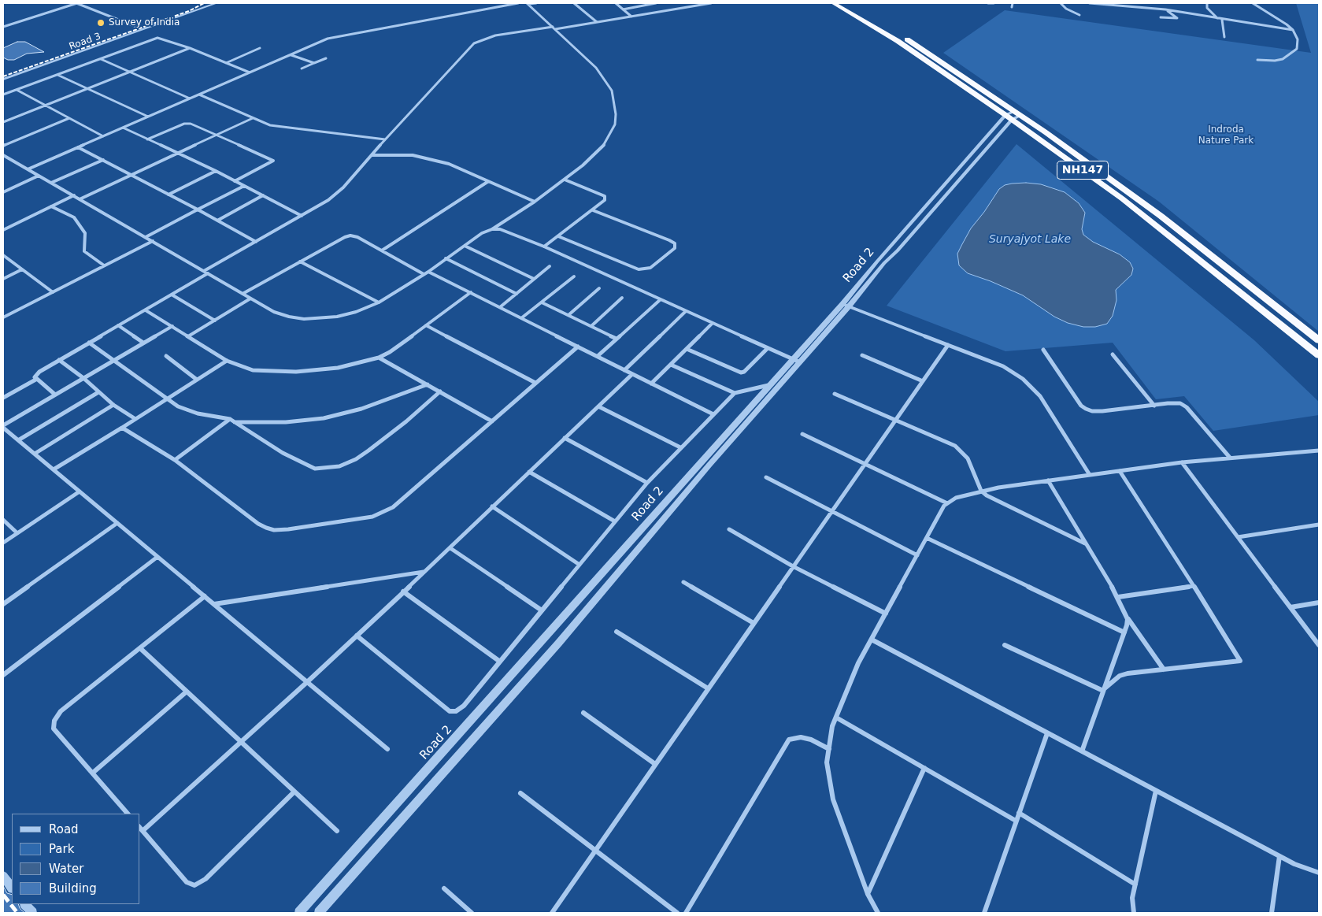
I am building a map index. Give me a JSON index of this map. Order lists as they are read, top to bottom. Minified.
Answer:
{"streets":{"highway":["NH147"],"street":["Road 3","Road 2"]},"crossings":[["NH147","Road 2"]],"water":["Suryajyot Lake"],"parks":["Indroda Nature Park"],"places":["Survey of India"],"legend":["Road","Park","Water","Building"]}
